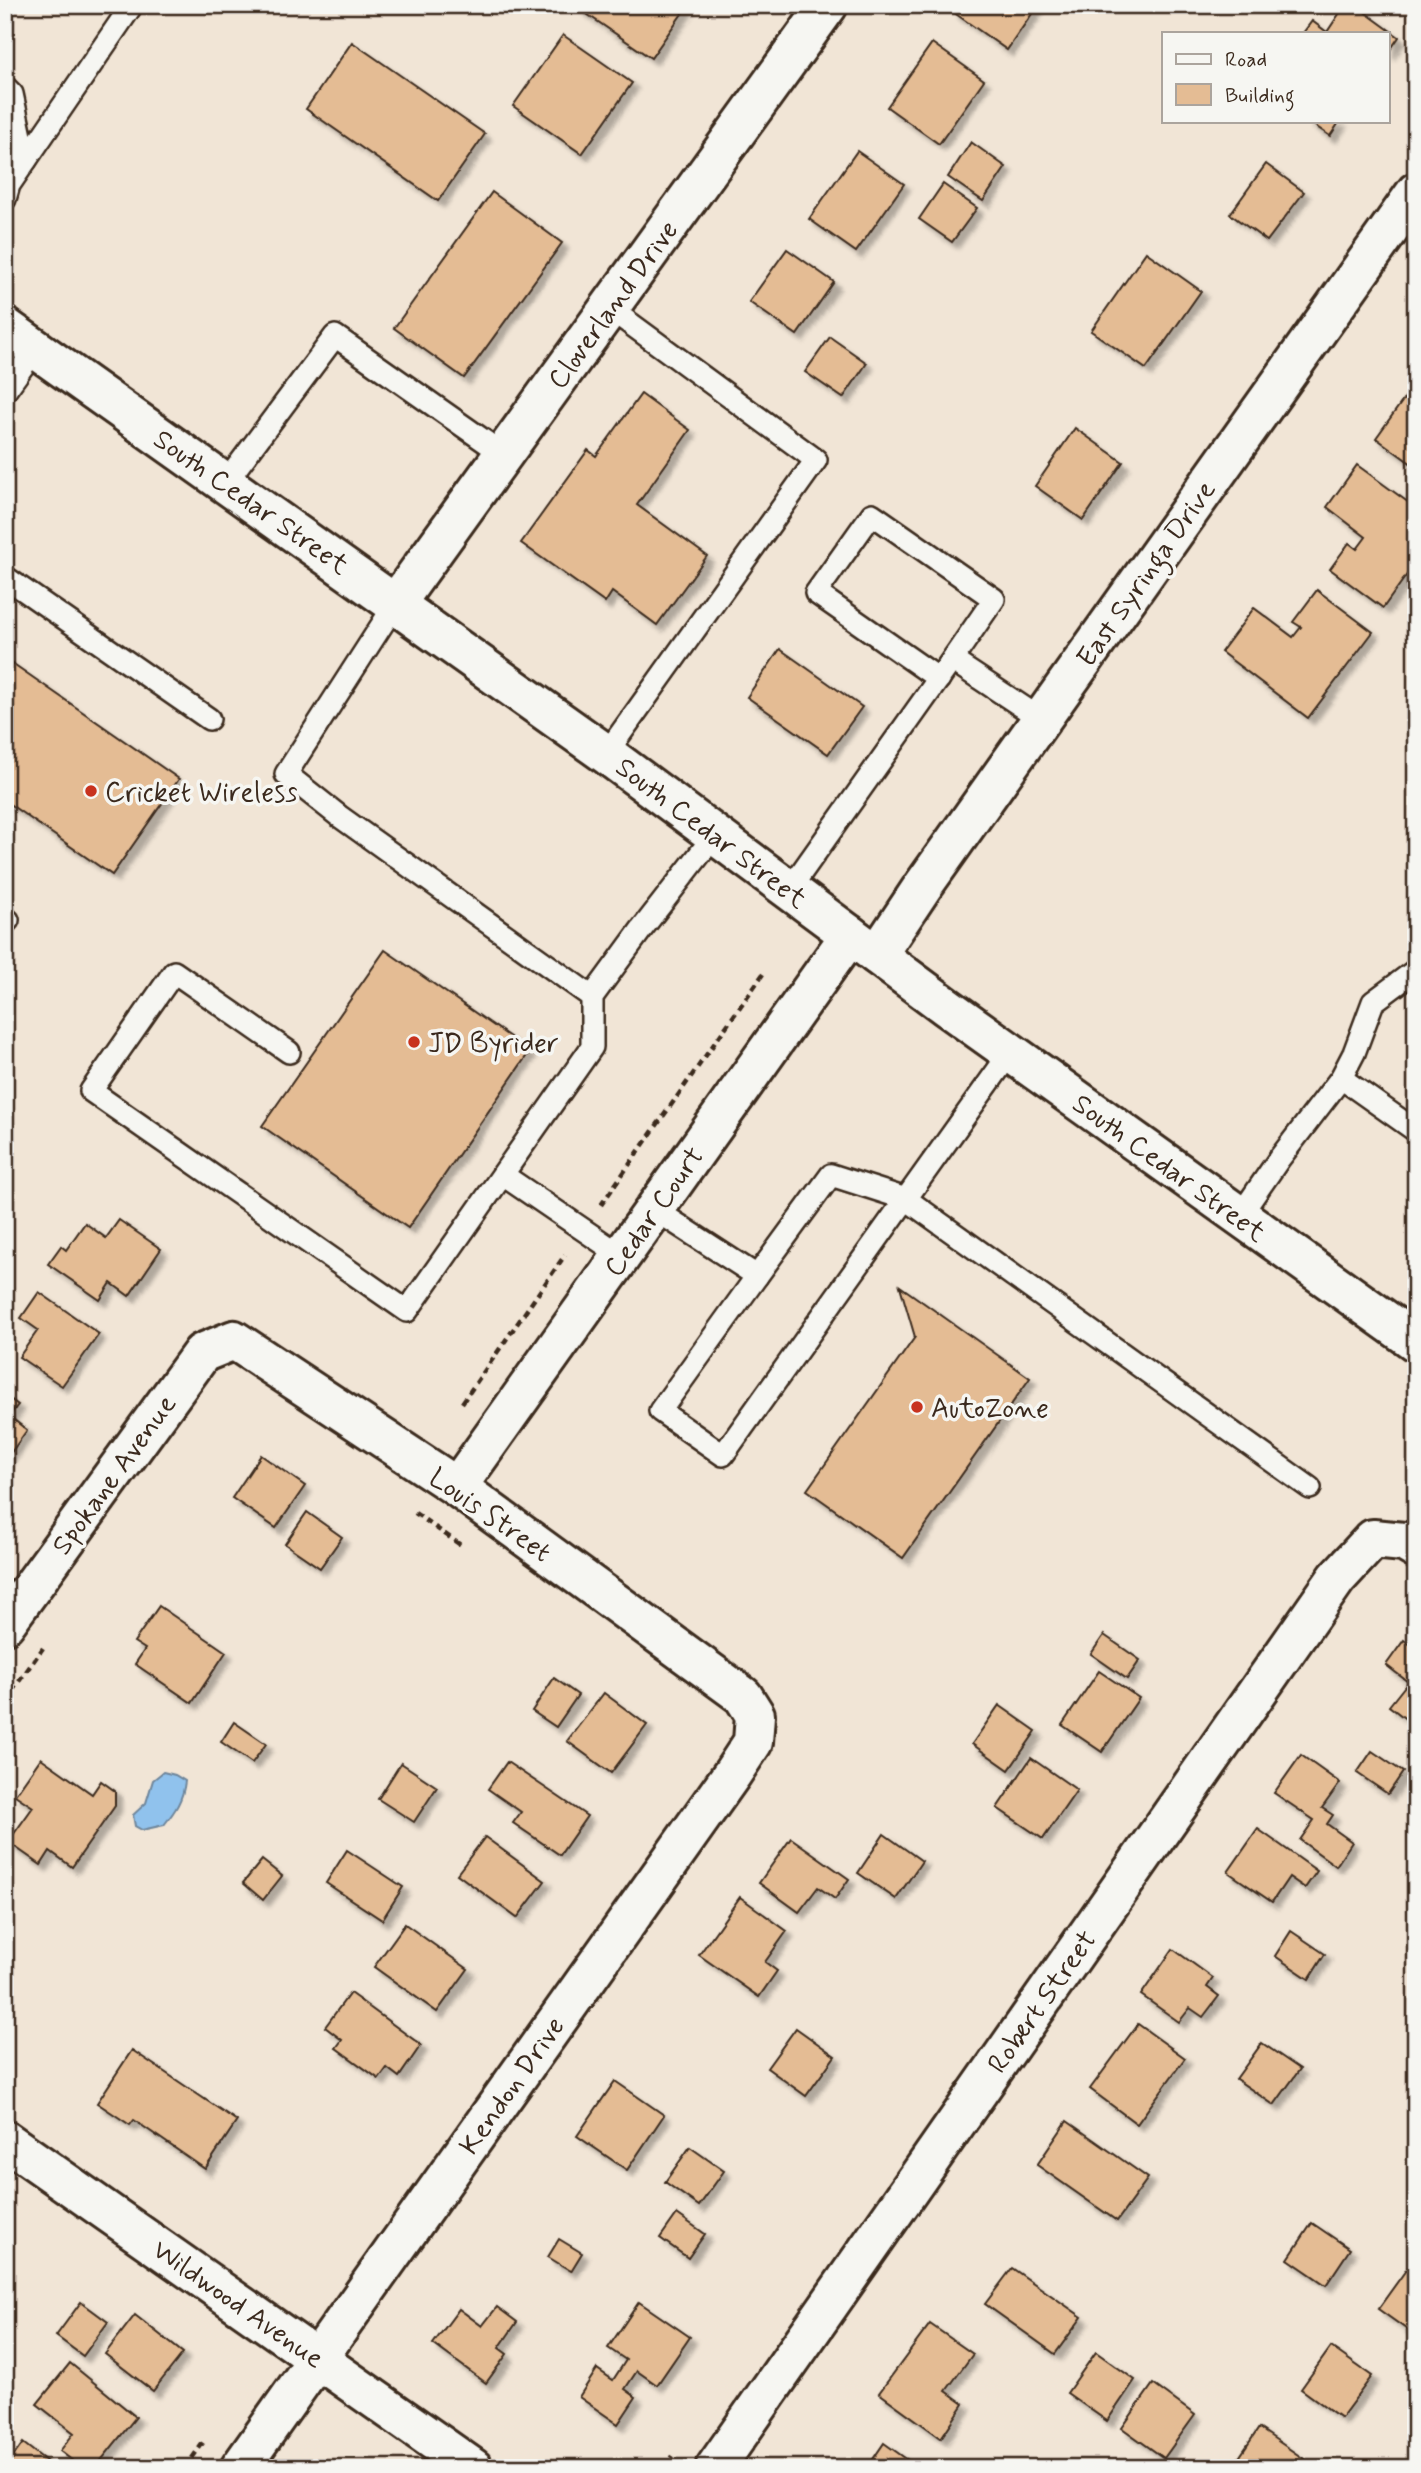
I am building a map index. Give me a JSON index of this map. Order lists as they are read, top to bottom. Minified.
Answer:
{"streets":{"street":["Cloverland Drive","South Cedar Street","East Syringa Drive","Cedar Court","Spokane Avenue","Louis Street","Robert Street","Kendon Drive","Wildwood Avenue"]},"crossings":[["Cloverland Drive","South Cedar Street"],["South Cedar Street","East Syringa Drive"],["South Cedar Street","Cedar Court"],["East Syringa Drive","Cedar Court"],["Cedar Court","Louis Street"],["Spokane Avenue","Louis Street"],["Louis Street","Kendon Drive"],["Kendon Drive","Wildwood Avenue"]],"places":["Cricket Wireless","JD Byrider","AutoZone"],"legend":["Road","Building"]}
